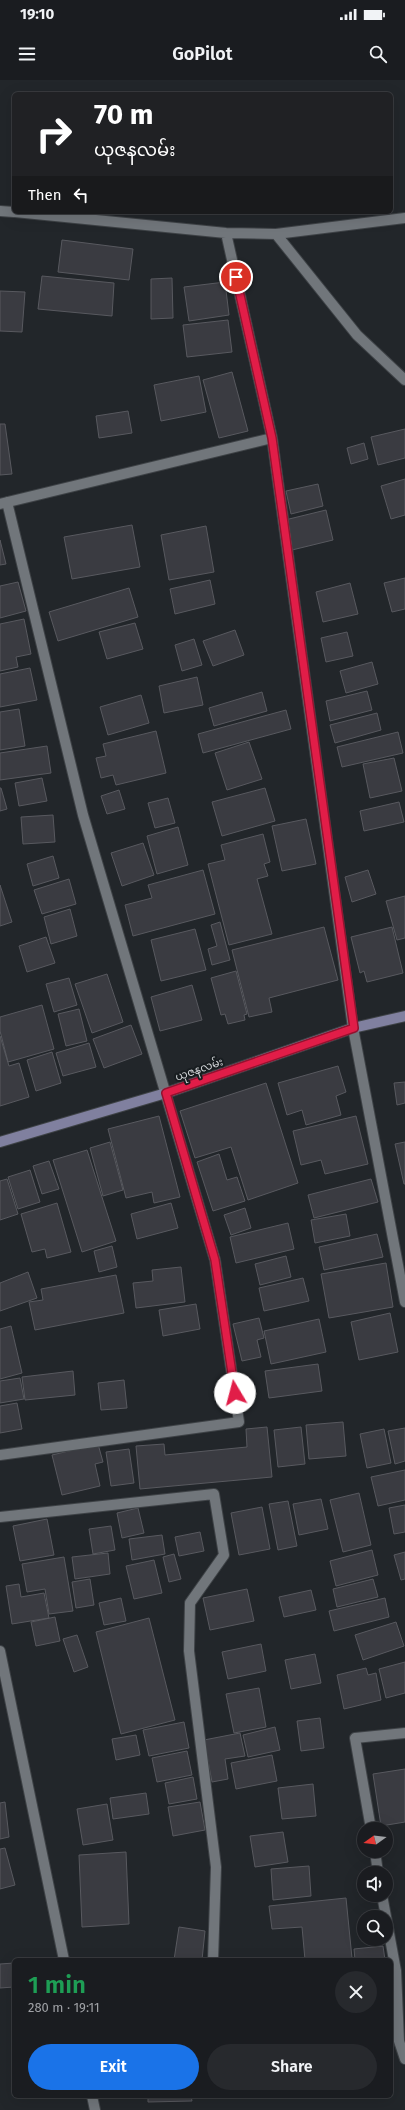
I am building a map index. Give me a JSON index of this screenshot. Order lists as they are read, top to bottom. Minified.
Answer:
{"streets":{"street":["ယုဇနလမ်း"]},"north":"left","page":{"status":"19:10","header":"GoPilot","turn":["70 m","ယုဇနလမ်း"],"then":"Then","heading":["1 min","280 m · 19:11"],"buttons":["Exit","Share"]}}
